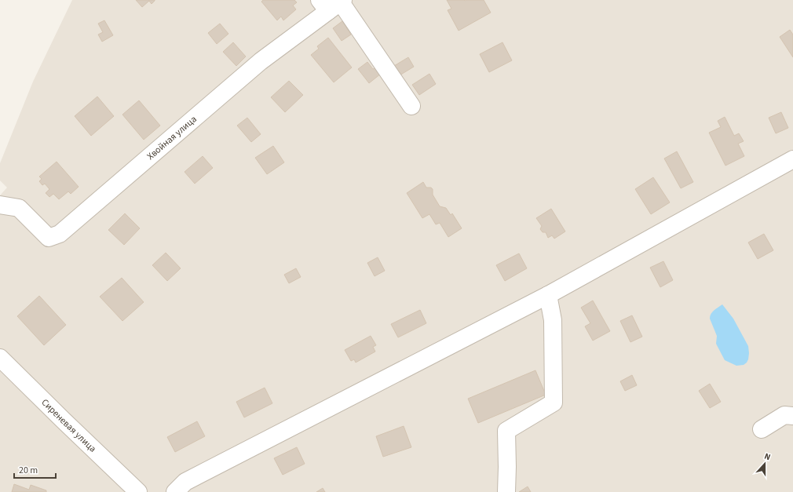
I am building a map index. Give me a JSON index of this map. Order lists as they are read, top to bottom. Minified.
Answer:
{"streets":{"street":["Хвойная улица","Сиреневая улица"]},"scale_bar":"20 m","north":"top"}
